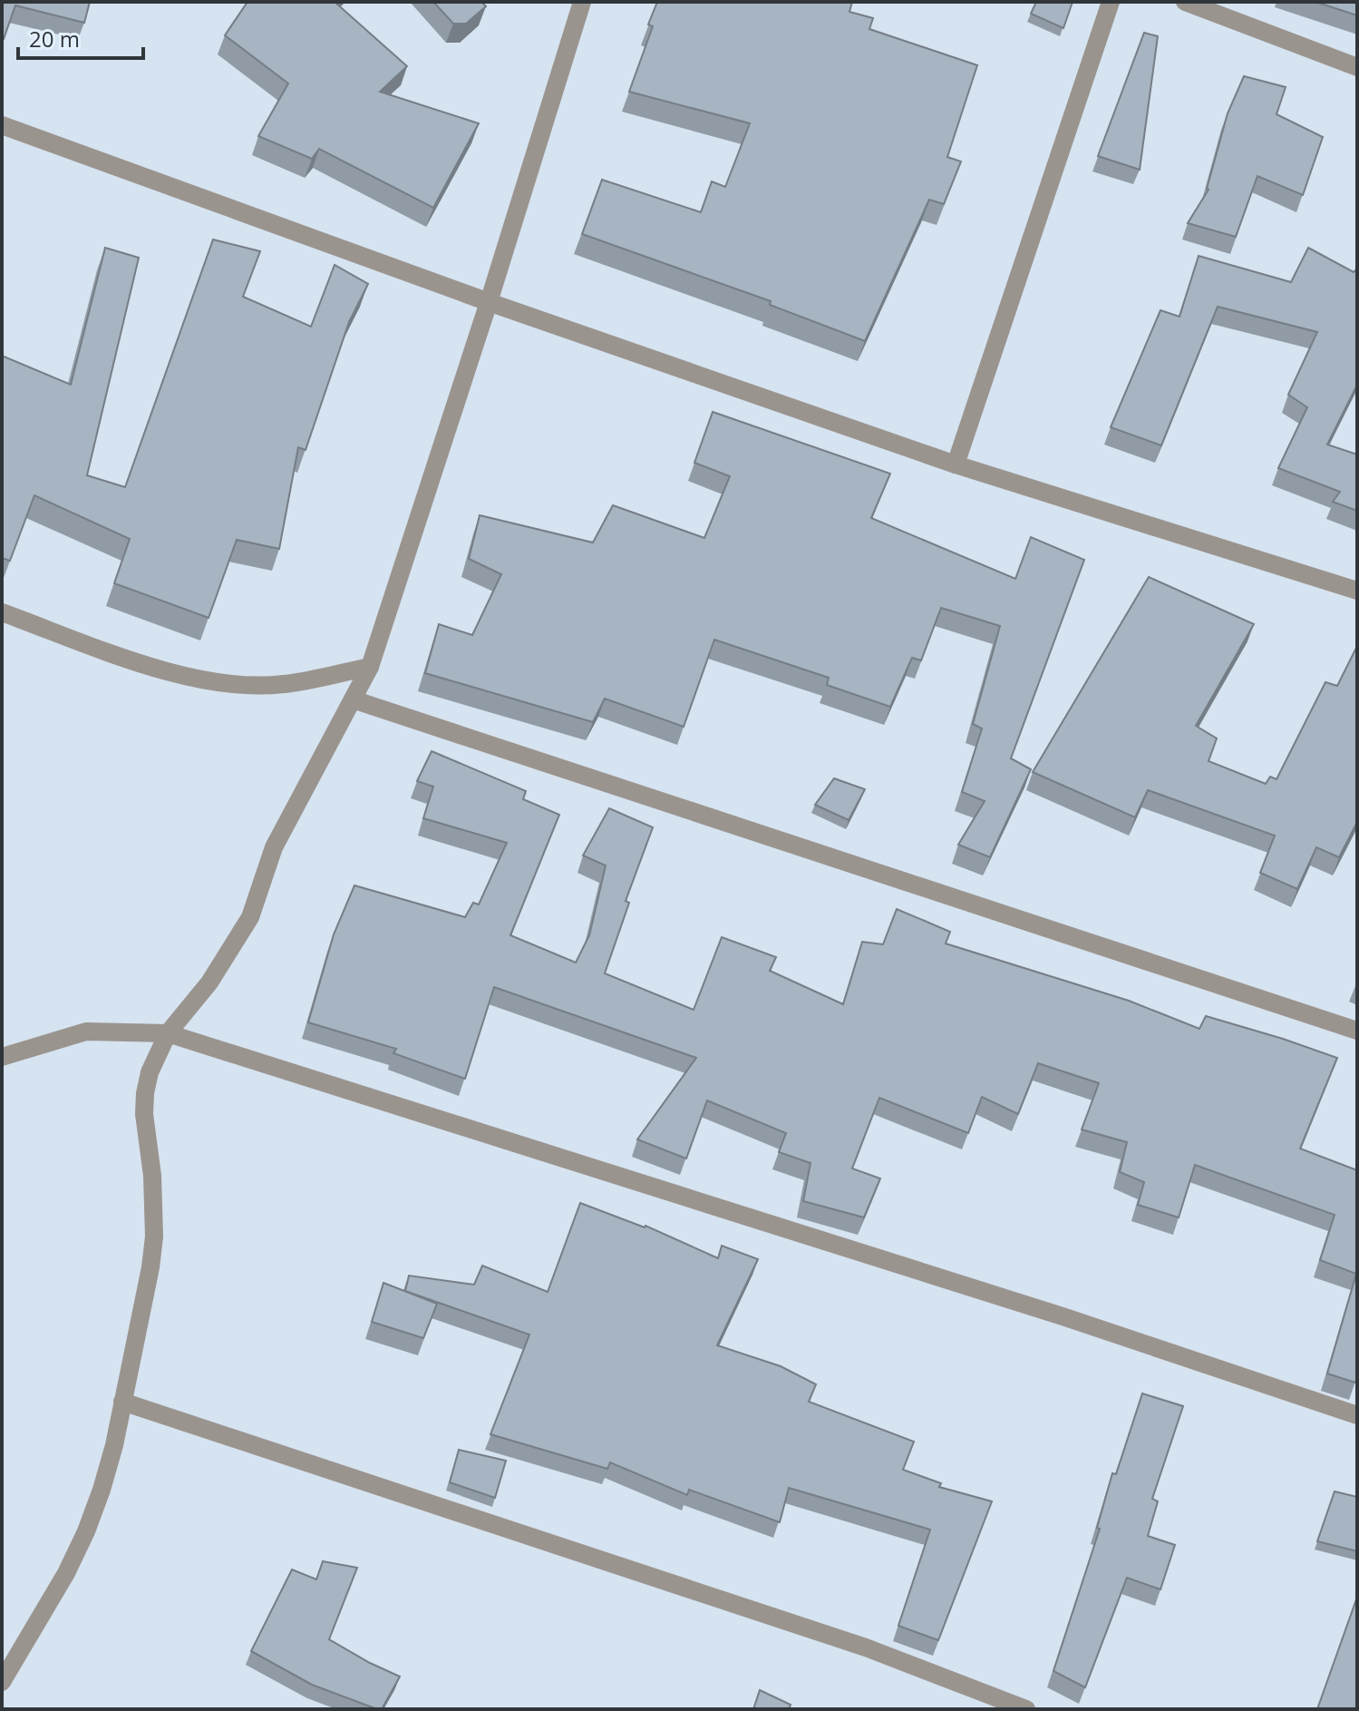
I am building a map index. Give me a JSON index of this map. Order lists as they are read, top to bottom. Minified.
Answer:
{"scale_bar":"20 m"}
